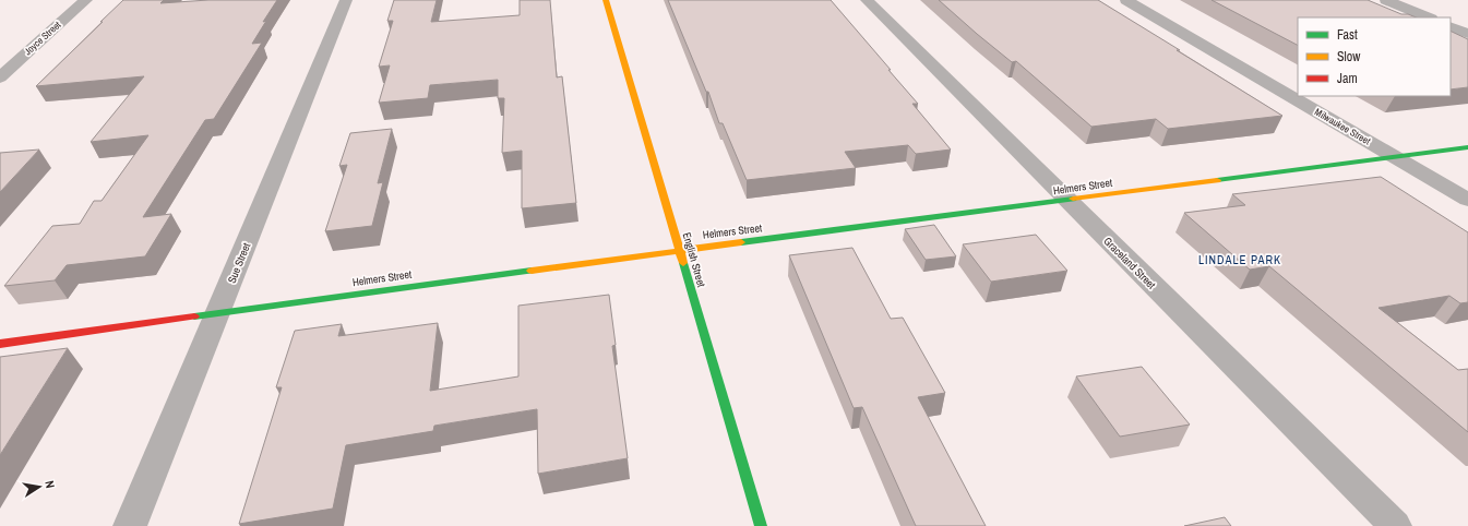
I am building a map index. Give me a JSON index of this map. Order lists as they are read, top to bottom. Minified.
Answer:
{"streets":{"street":["Joyce Street","Milwaukee Street","Helmers Street","English Street","Sue Street","Graceland Street"]},"crossings":[["Milwaukee Street","Helmers Street"],["Helmers Street","English Street"],["Helmers Street","Sue Street"],["Helmers Street","Graceland Street"]],"districts":["LINDALE PARK"],"legend":["Fast","Slow","Jam"],"north":"right"}
